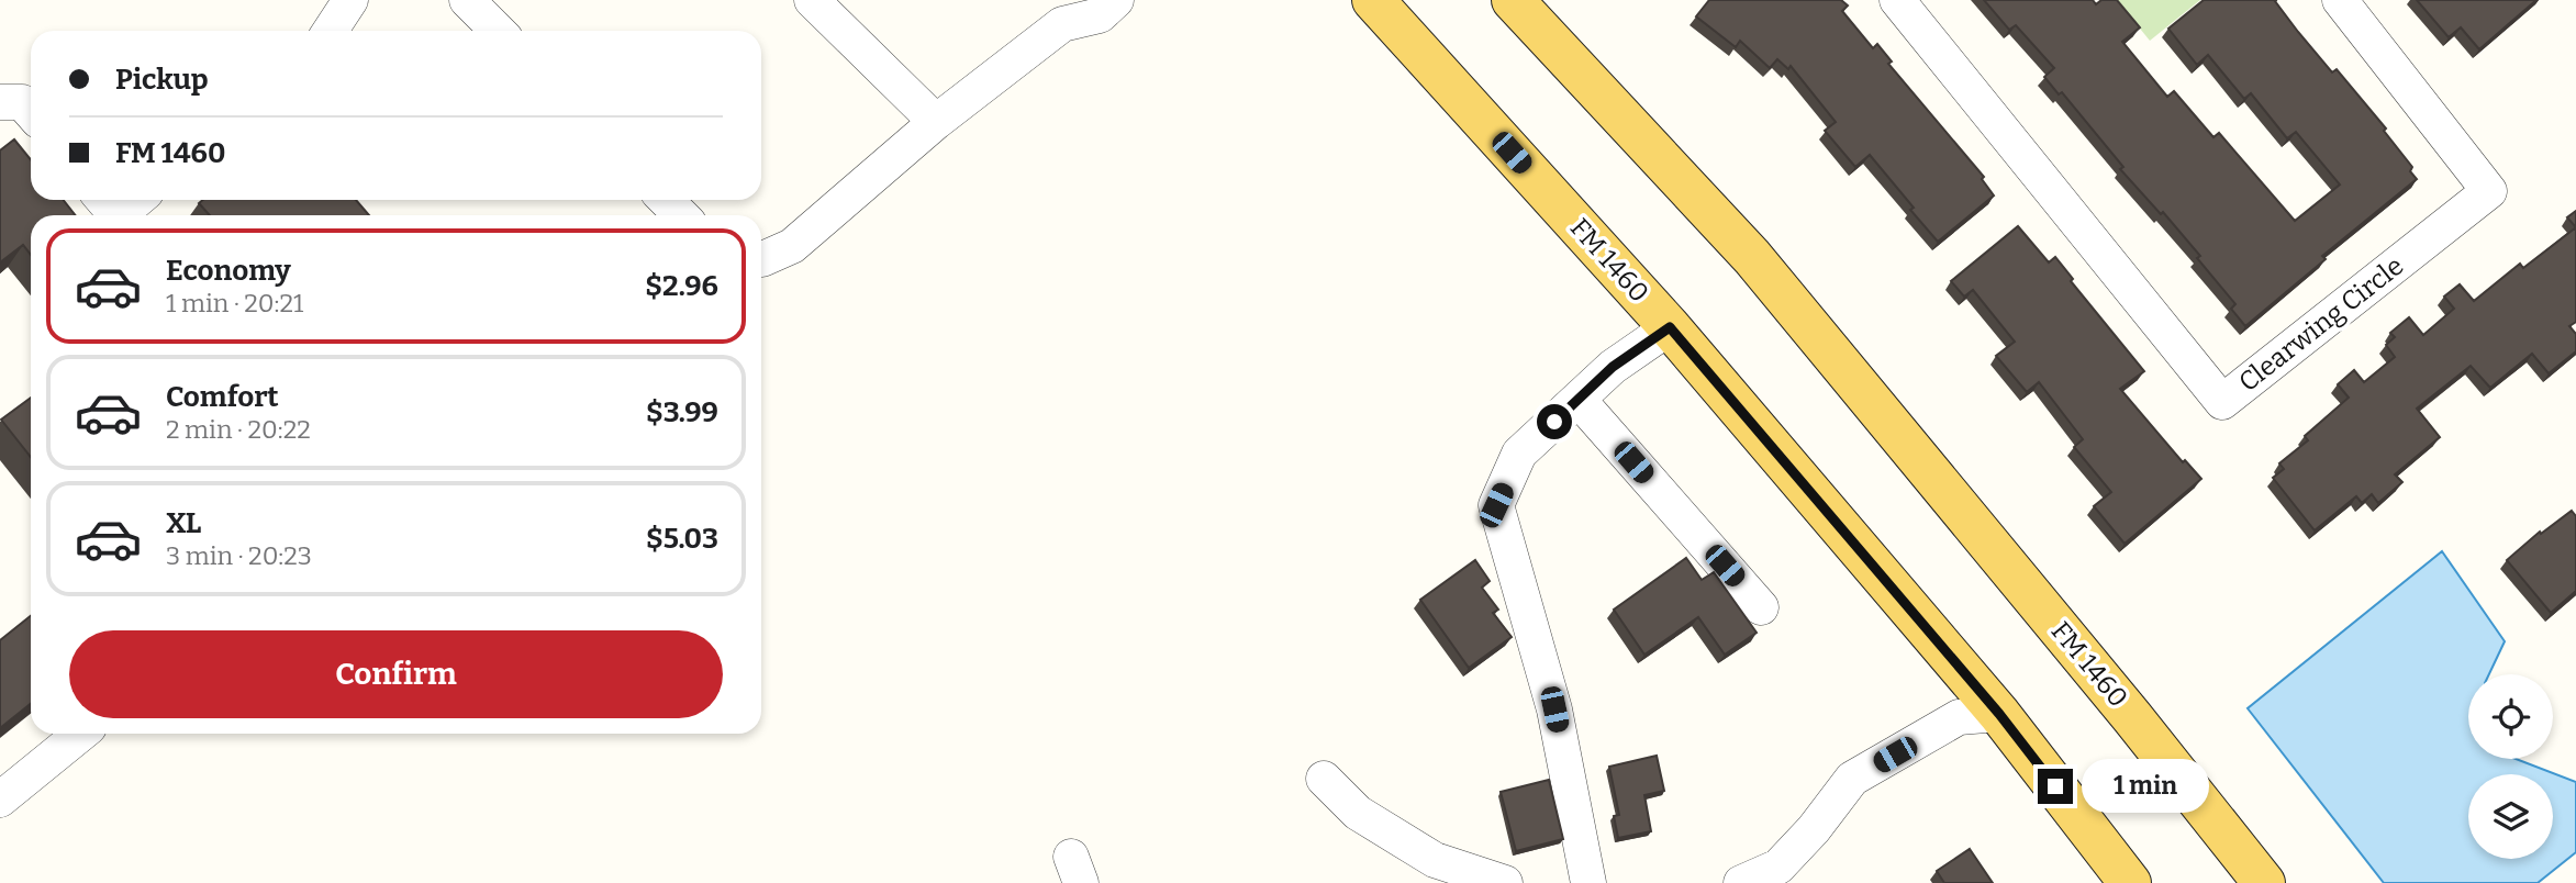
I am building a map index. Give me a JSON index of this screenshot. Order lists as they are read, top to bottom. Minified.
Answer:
{"streets":{"main road":["FM 1460"],"street":["Clearwing Circle"]},"page":{"banner":["Pickup","FM 1460"],"list":[{"name":"Economy","note":"1 min · 20:21","value":"$2.96"},{"name":"Comfort","note":"2 min · 20:22","value":"$3.99"},{"name":"XL","note":"3 min · 20:23","value":"$5.03"}],"buttons":"Confirm","bubble":"1 min"}}
